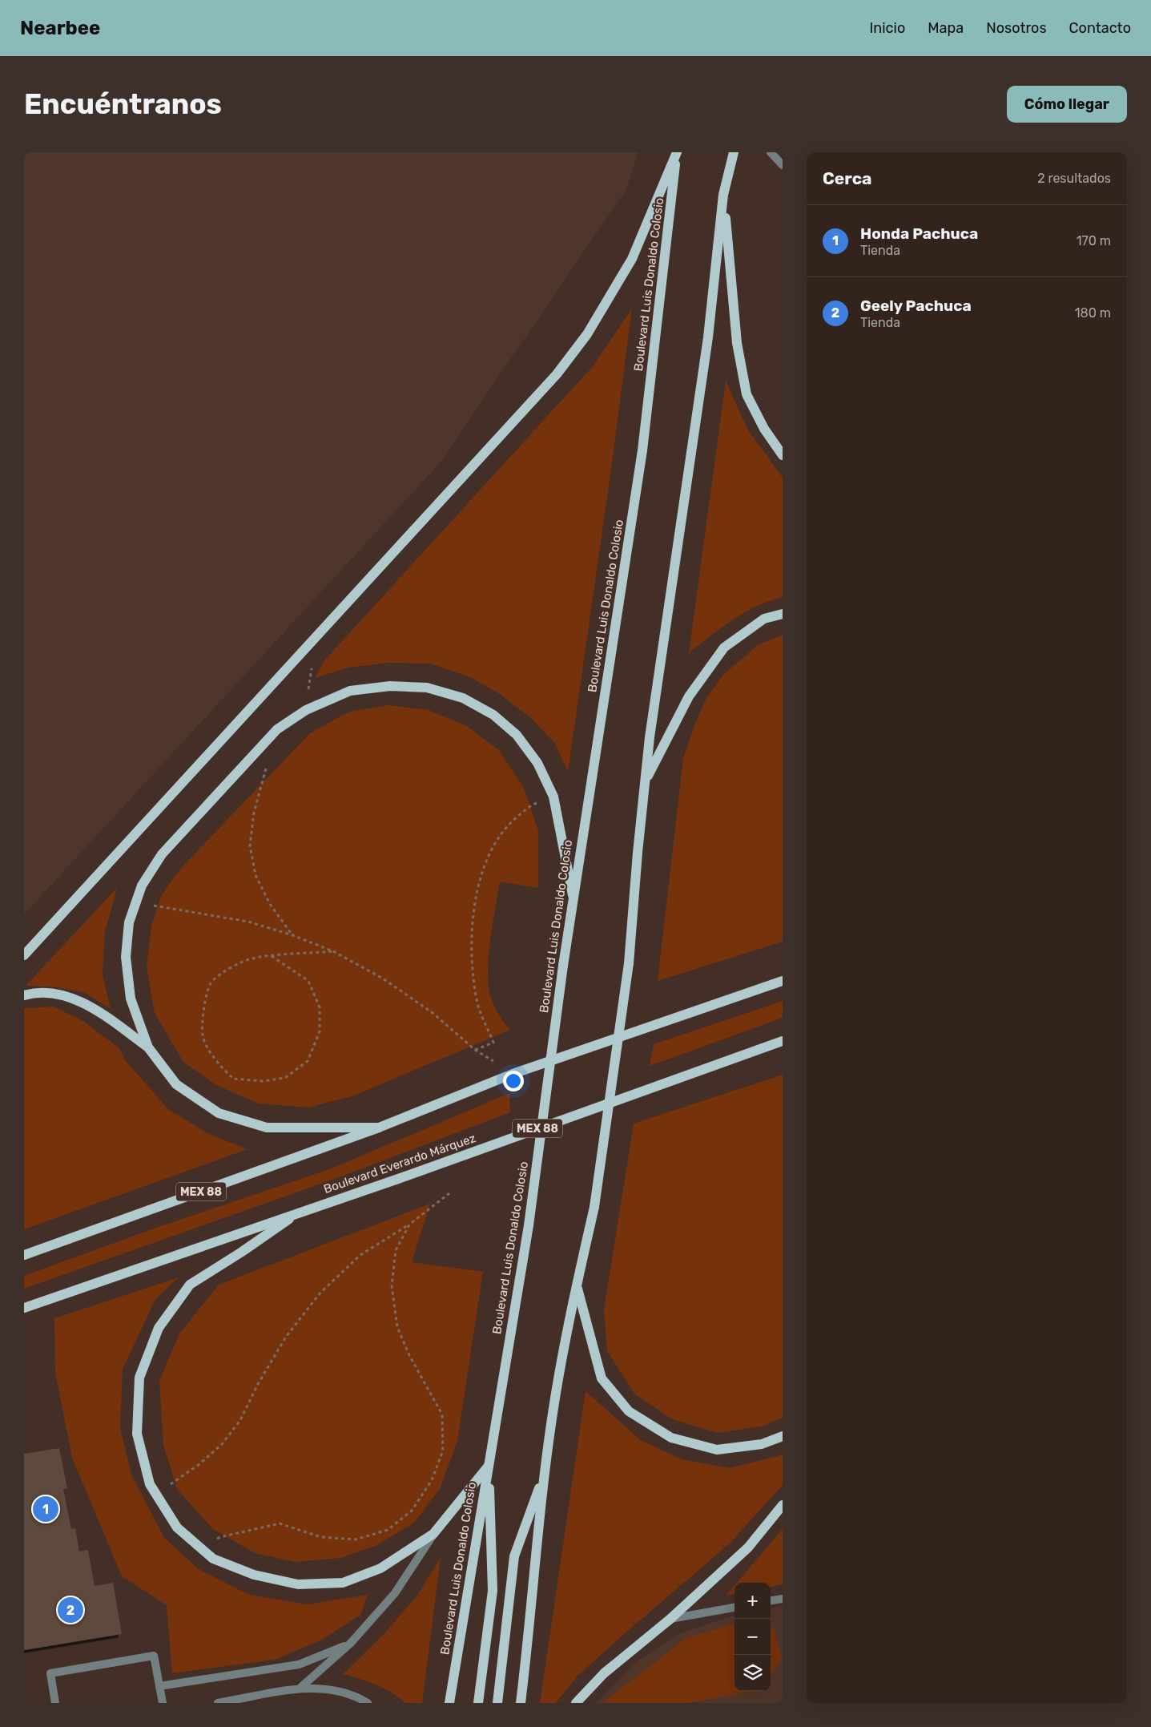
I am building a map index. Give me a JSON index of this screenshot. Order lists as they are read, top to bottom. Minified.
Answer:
{"streets":{"main road":["Boulevard Luis Donaldo Colosio","MEX 88","Boulevard Everardo Márquez"]},"page":{"header":"Nearbee","nav":["Inicio","Mapa","Nosotros","Contacto"],"buttons":"Cómo llegar","title":"Encuéntranos","heading":["Cerca","2 resultados"],"list":[{"mark":"1","name":"Honda Pachuca","note":"Tienda","value":"170 m"},{"mark":"2","name":"Geely Pachuca","note":"Tienda","value":"180 m"}],"pins":["1","2"],"map_buttons":["+","−"]}}
